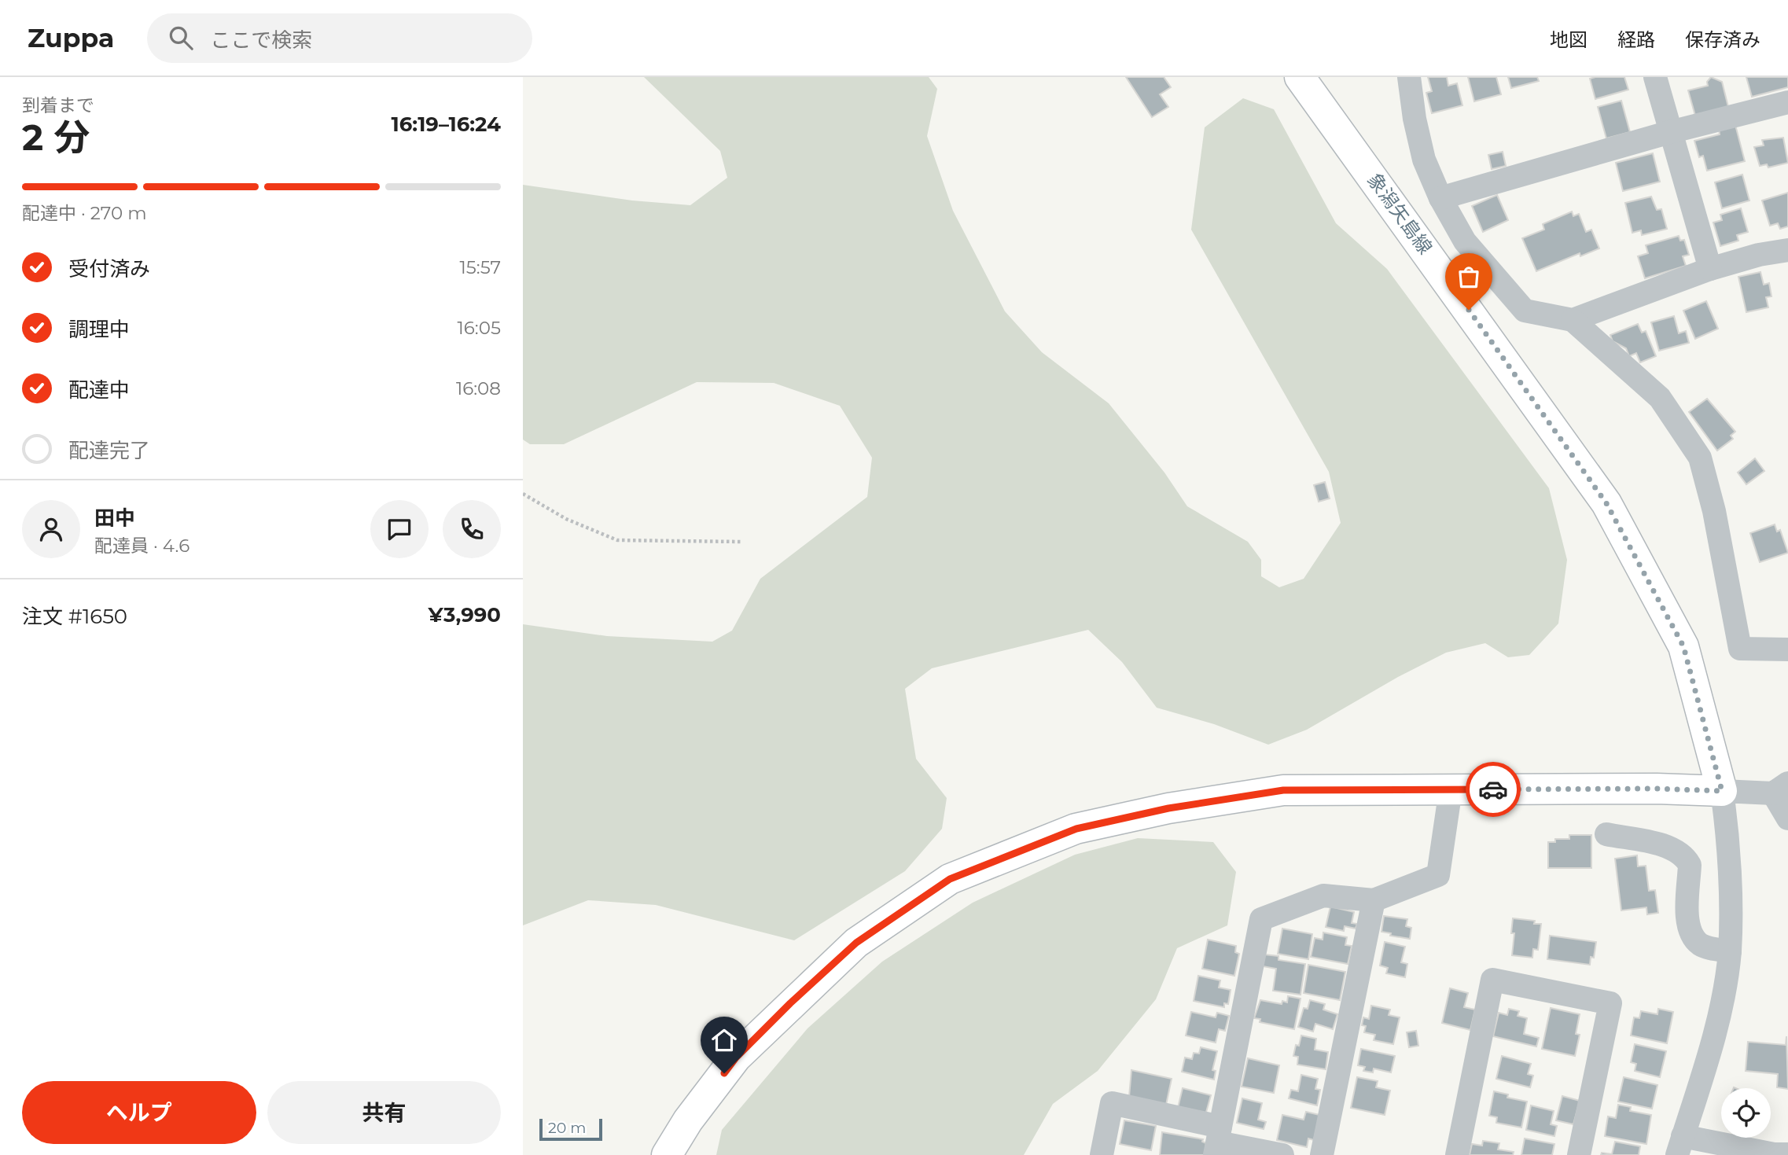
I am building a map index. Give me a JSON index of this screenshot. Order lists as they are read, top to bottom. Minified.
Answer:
{"streets":{"main road":["象潟矢島線"]},"scale_bar":"20 m","page":{"header":"Zuppa","search":"ここで検索","nav":["地図","経路","保存済み"],"heading":["2 分","到着まで","16:19–16:24"],"panel":["田中","配達員 · 4.6","注文 #1650","¥3,990"],"bar":"配達中 · 270 m","list":[["受付済み","15:57"],["調理中","16:05"],["配達中","16:08"],"配達完了"],"buttons":["ヘルプ","共有"],"scale":"20 m"}}
